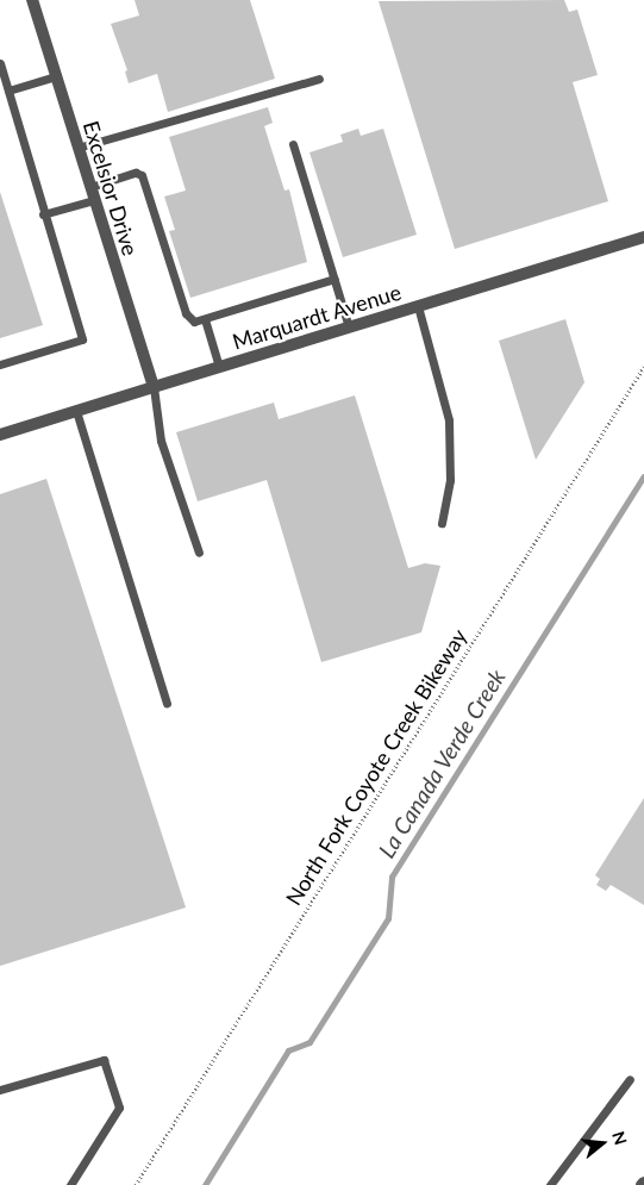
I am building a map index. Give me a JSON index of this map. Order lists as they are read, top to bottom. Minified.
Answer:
{"streets":{"street":["Excelsior Drive","Marquardt Avenue"],"path":["North Fork Coyote Creek Bikeway"]},"crossings":[["Excelsior Drive","Marquardt Avenue"]],"water":["La Canada Verde Creek"],"north":"right"}
